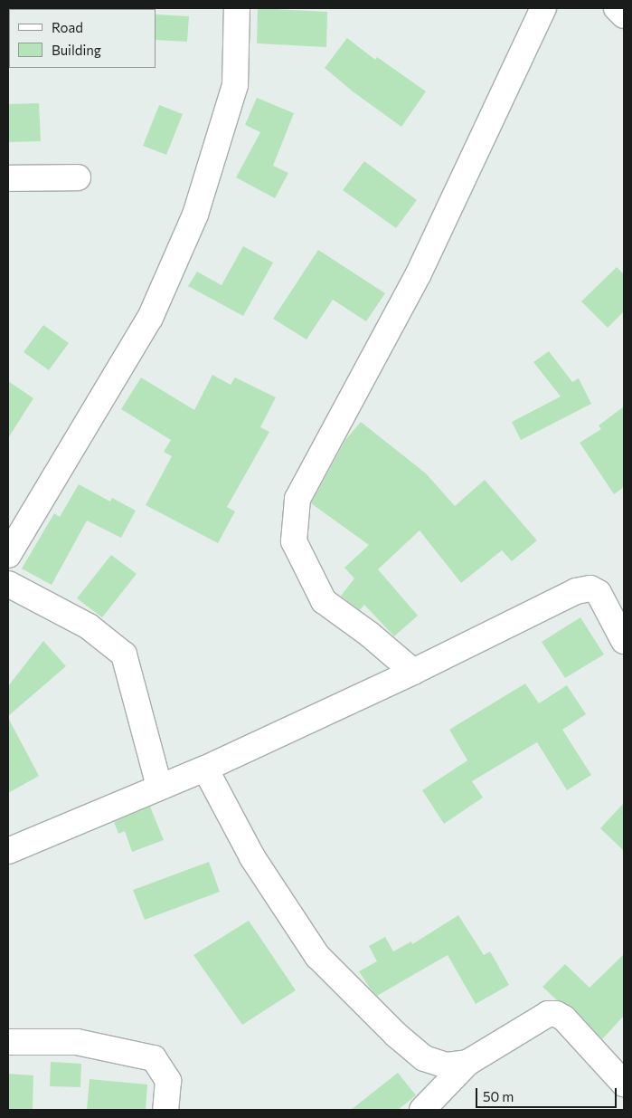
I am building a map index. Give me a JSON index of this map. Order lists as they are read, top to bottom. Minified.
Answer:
{"legend":["Road","Building"],"scale_bar":"50 m"}
